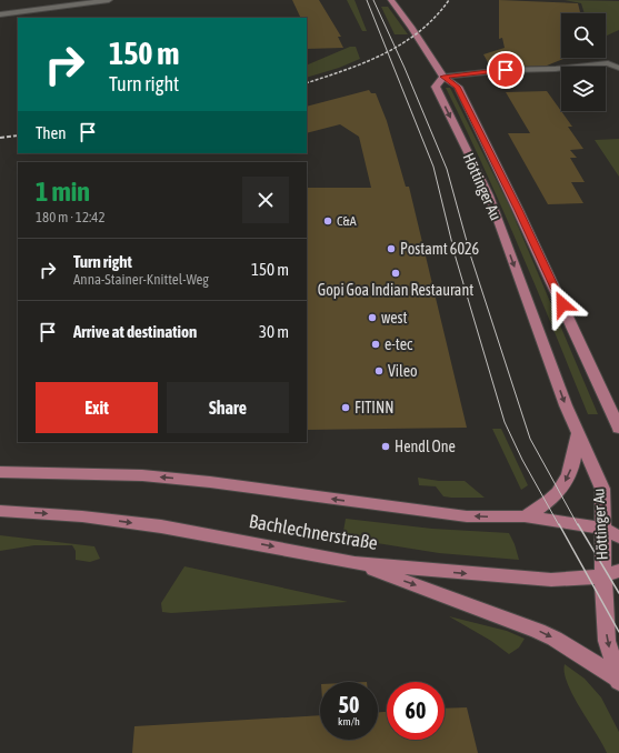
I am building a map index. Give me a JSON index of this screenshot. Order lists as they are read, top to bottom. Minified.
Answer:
{"streets":{"main road":["Höttinger Au","Bachlechnerstraße"]},"crossings":[["Höttinger Au","Bachlechnerstraße"]],"places":["C&A","Postamt 6026","Gopi Goa Indian Restaurant","west","e-tec","Vileo","FITINN","Hendl One"],"page":{"turn":["150 m","Turn right"],"then":"Then","heading":["1 min","180 m · 12:42"],"list":[{"name":"Turn right","note":"Anna-Stainer-Knittel-Weg","value":"150 m"},{"name":"Arrive at destination","value":"30 m"}],"buttons":["Exit","Share"],"speed":"50 km/h","limit":"60"}}
